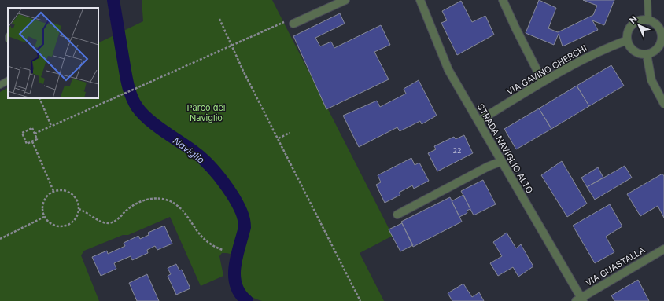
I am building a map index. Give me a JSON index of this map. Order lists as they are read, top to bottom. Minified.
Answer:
{"streets":{"street":["VIA GAVINO CHERCHI","STRADA NAVIGLIO ALTO","VIA GUASTALLA"]},"crossings":[["VIA GAVINO CHERCHI","STRADA NAVIGLIO ALTO"],["STRADA NAVIGLIO ALTO","VIA GUASTALLA"]],"water":["Naviglio"],"parks":["Parco del Naviglio"],"house_numbers":["22"],"north":"top left"}
